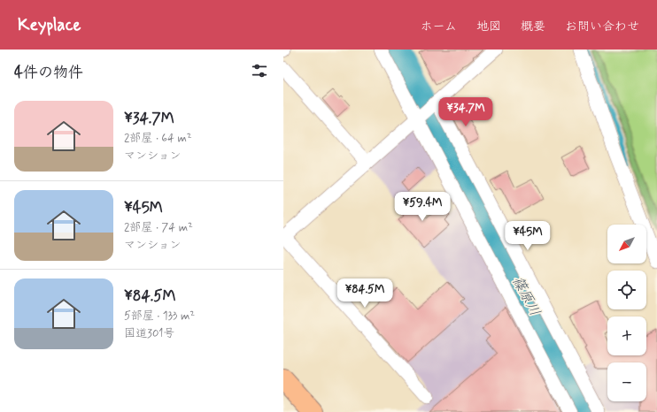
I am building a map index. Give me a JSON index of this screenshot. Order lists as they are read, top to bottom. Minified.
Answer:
{"water":["篠原川"],"north":"bottom left","page":{"header":"Keyplace","nav":["ホーム","地図","概要","お問い合わせ"],"heading":"4件の物件","list":[{"name":"¥34.7M","note":"2部屋 · 64 m² · マンション"},{"name":"¥45M","note":"2部屋 · 74 m² · マンション"},{"name":"¥84.5M","note":"5部屋 · 133 m² · 国道301号"}],"price":["¥34.7M","¥59.4M","¥45M","¥84.5M"],"map_buttons":["+","−"]}}
